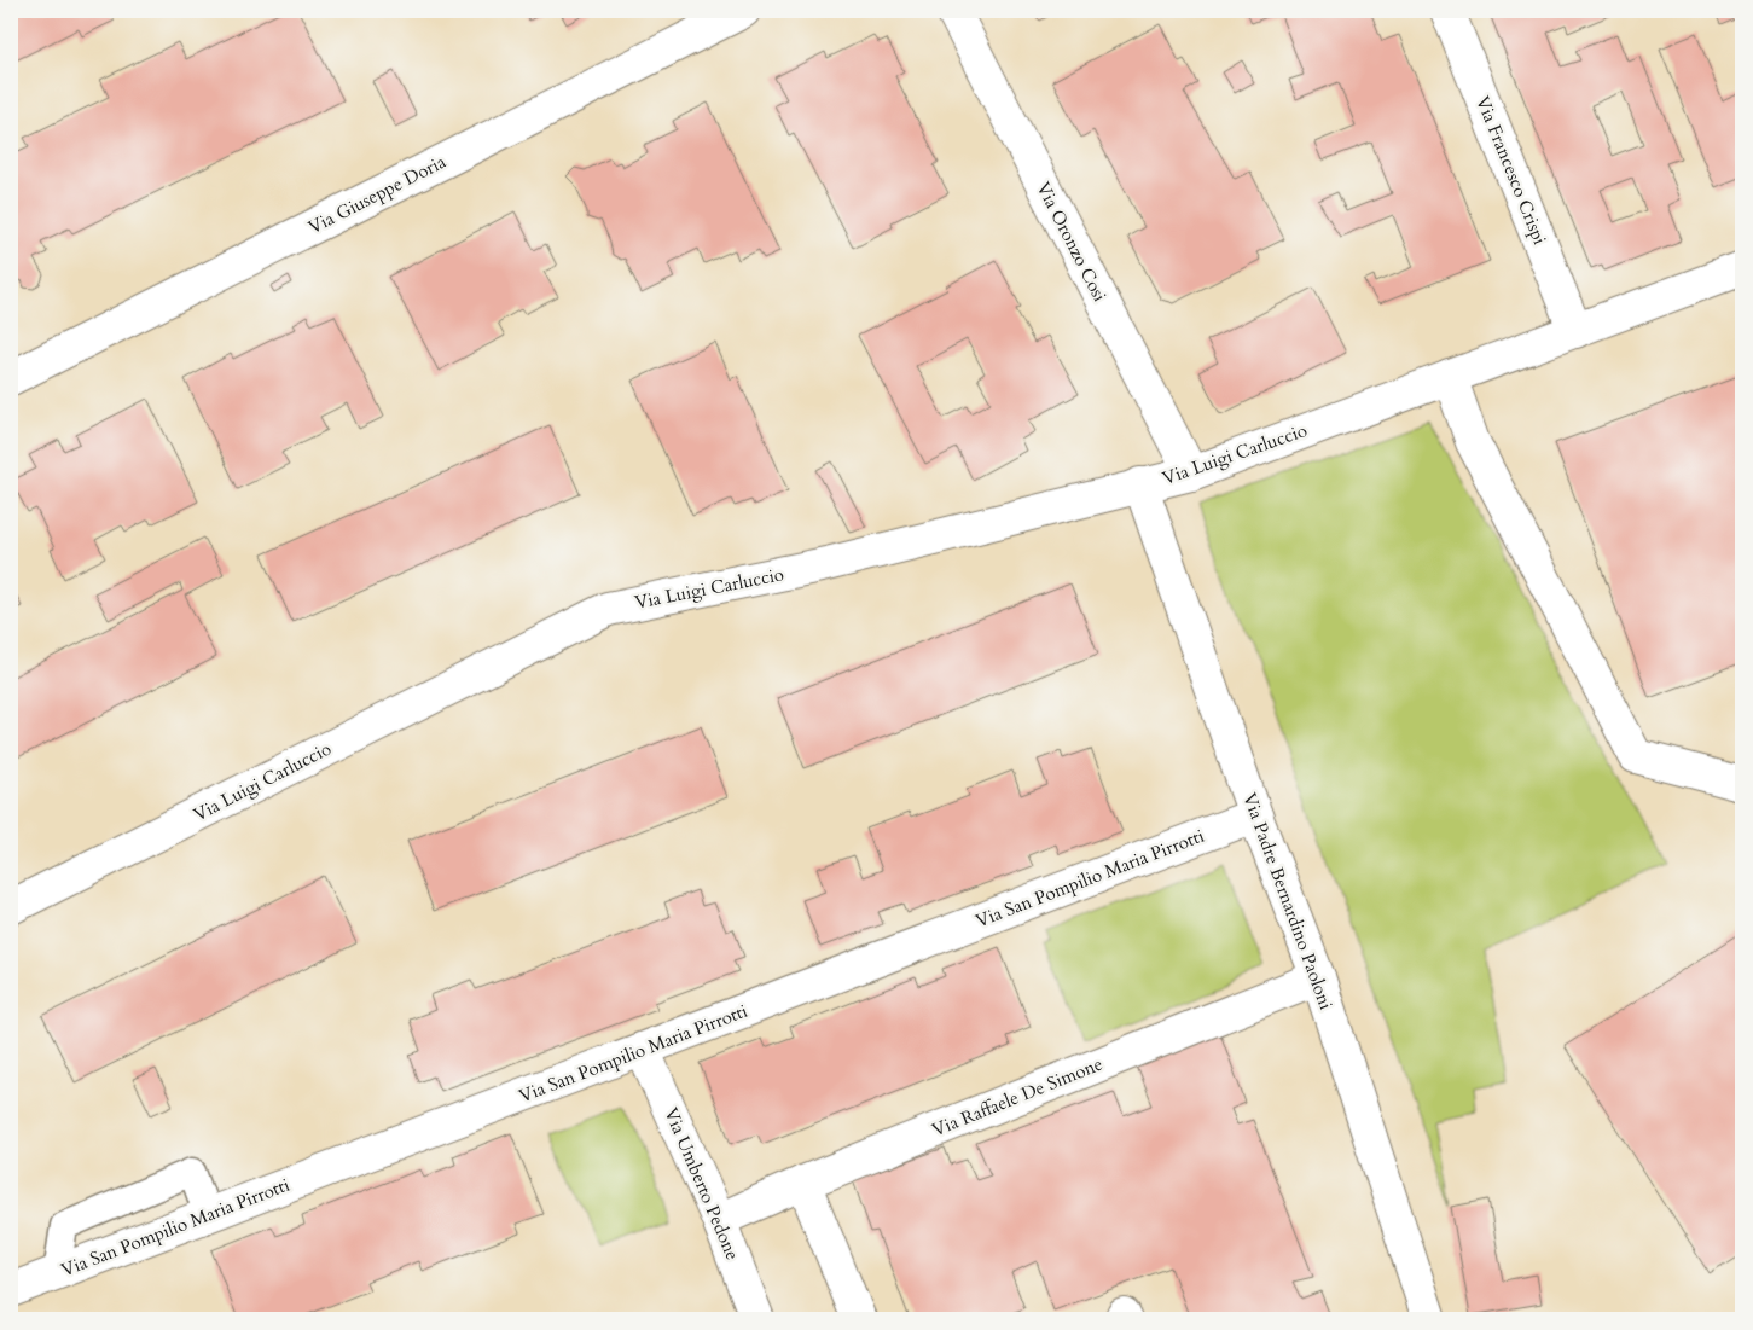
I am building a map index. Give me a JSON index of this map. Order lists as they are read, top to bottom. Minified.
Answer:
{"streets":{"street":["Via Francesco Crispi","Via Giuseppe Doria","Via Oronzo Cosi","Via Luigi Carluccio","Via San Pompilio Maria Pirrotti","Via Padre Bernardino Paoloni","Via Raffaele De Simone","Via Umberto Pedone"]},"crossings":[["Via Francesco Crispi","Via Luigi Carluccio"],["Via Oronzo Cosi","Via Luigi Carluccio"],["Via Luigi Carluccio","Via Padre Bernardino Paoloni"],["Via San Pompilio Maria Pirrotti","Via Padre Bernardino Paoloni"],["Via San Pompilio Maria Pirrotti","Via Umberto Pedone"],["Via Padre Bernardino Paoloni","Via Raffaele De Simone"],["Via Raffaele De Simone","Via Umberto Pedone"]]}
